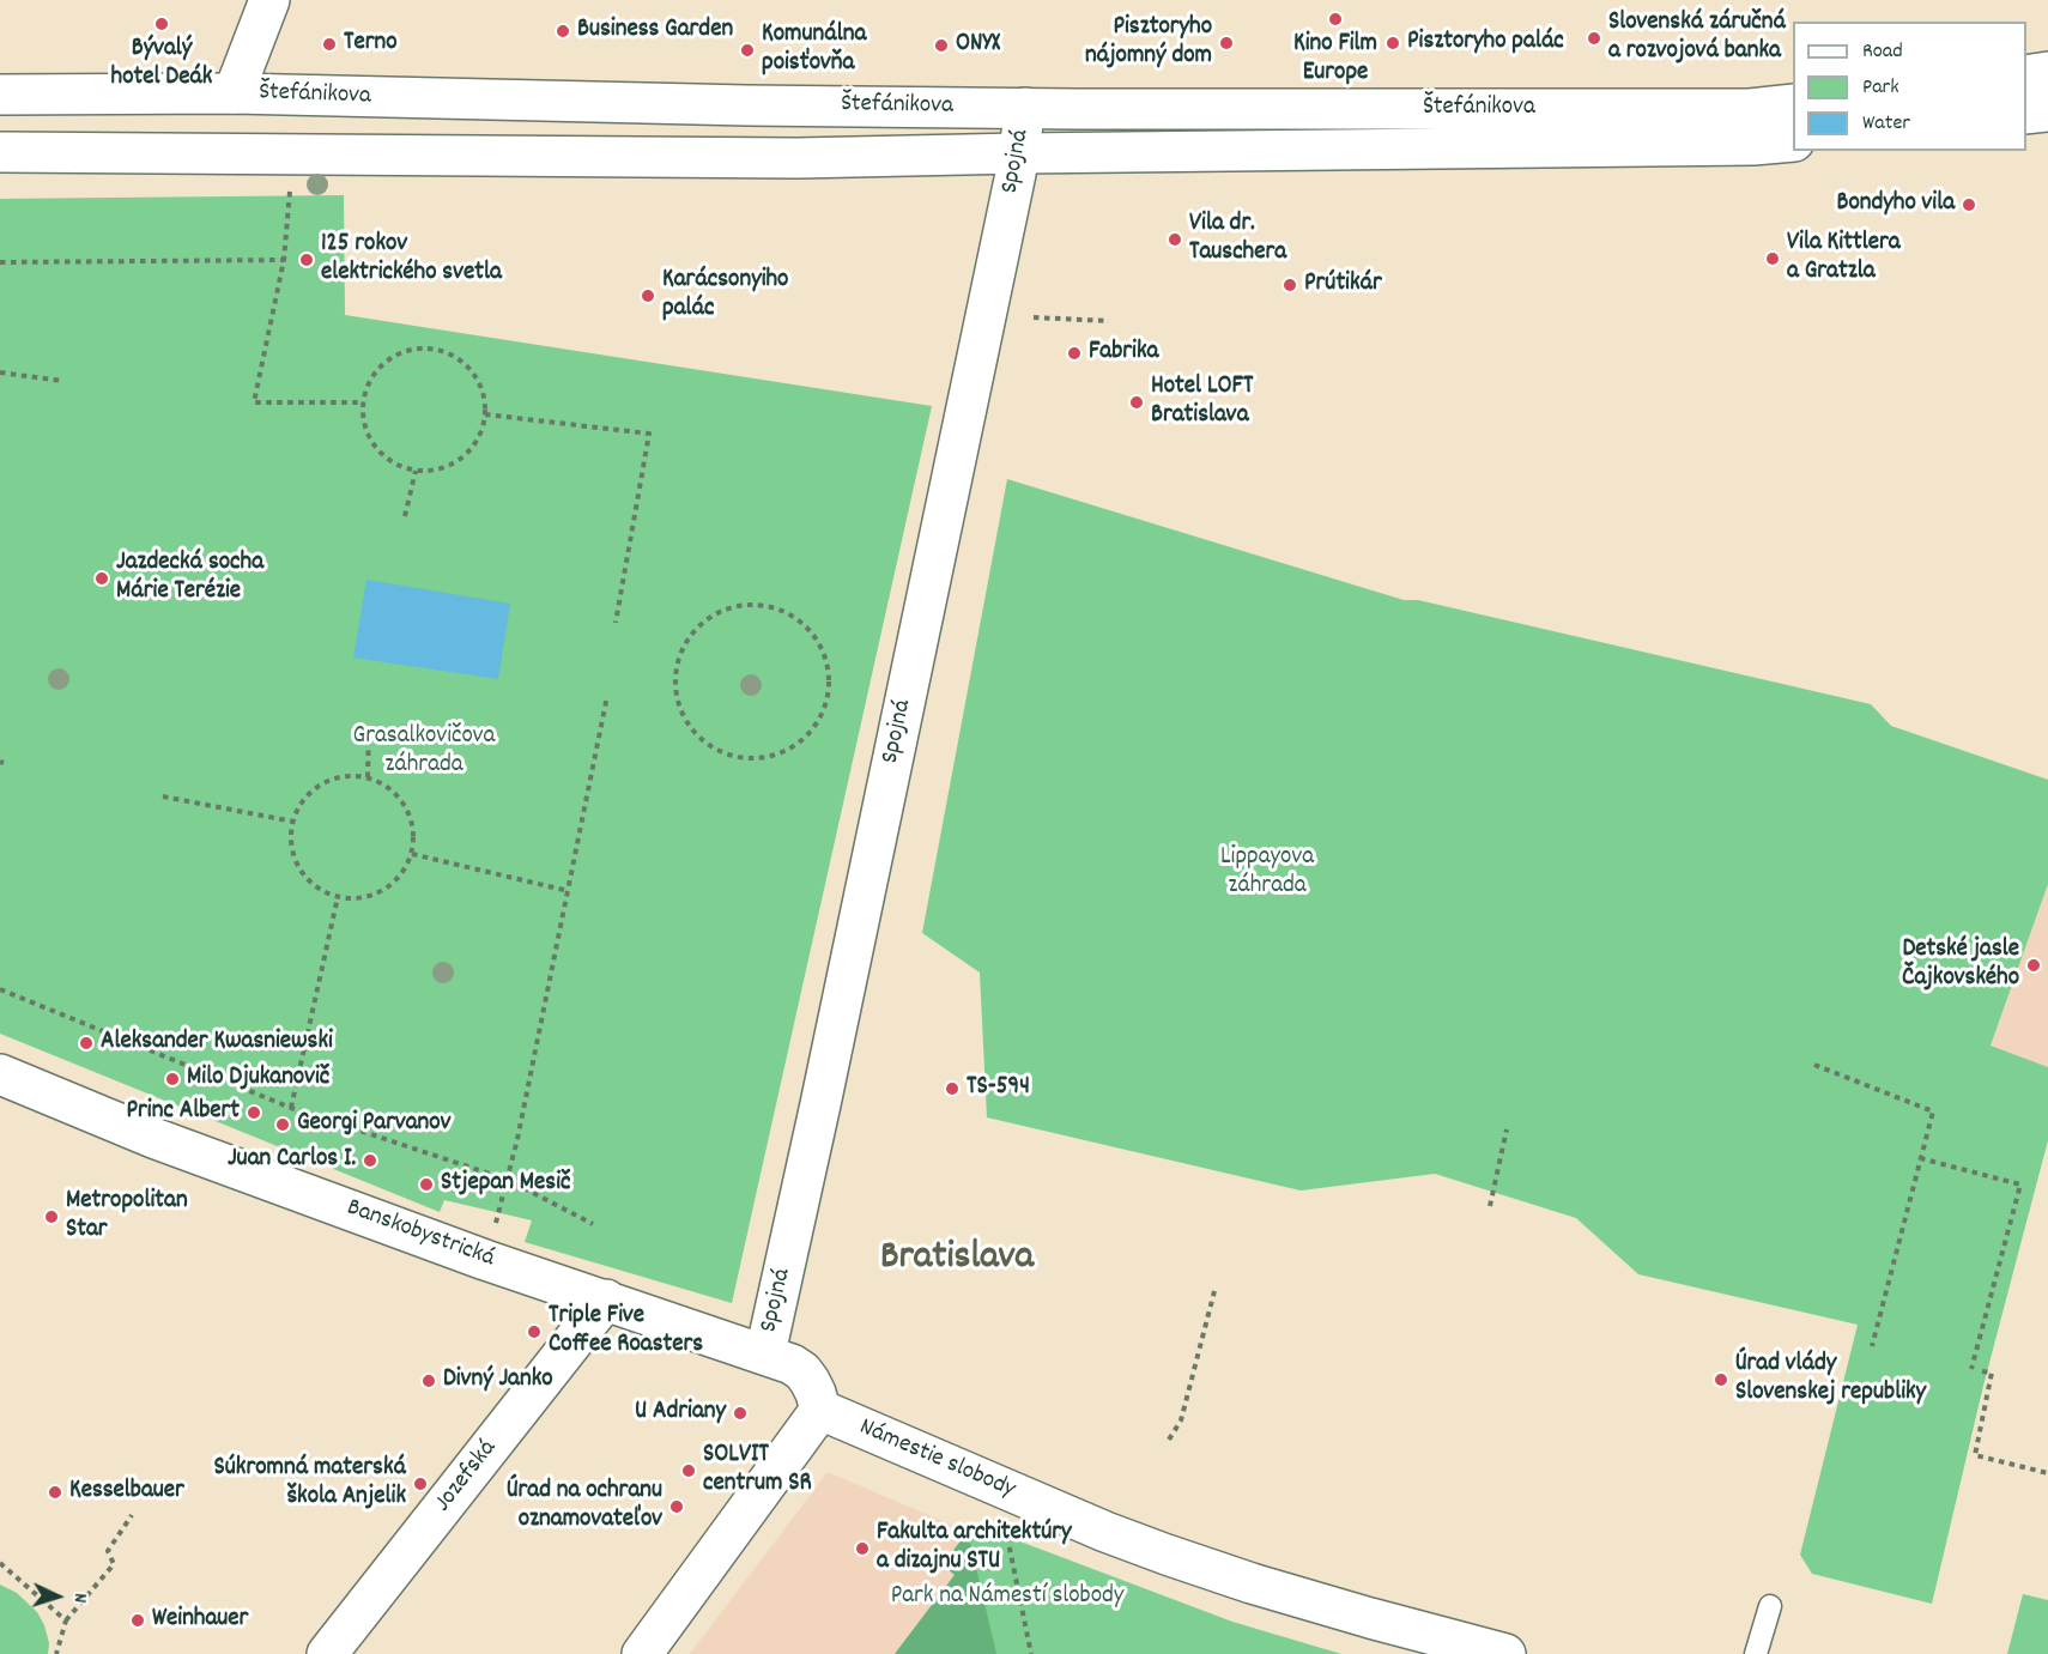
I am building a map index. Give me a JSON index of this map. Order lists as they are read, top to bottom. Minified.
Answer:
{"streets":{"street":["Štefánikova","Spojná","Banskobystrická","Námestie slobody","Jozefská"]},"crossings":[["Štefánikova","Spojná"],["Spojná","Banskobystrická"],["Banskobystrická","Námestie slobody"],["Banskobystrická","Jozefská"]],"districts":["Bratislava"],"parks":["Grasalkovičova záhrada","Lippayova záhrada","Park na Námestí slobody"],"places":["Kino Film Europe","Bývalý hotel Deák","Business Garden","Slovenská záručná a rozvojová banka","Pisztoryho nájomný dom","Pisztoryho palác","Terno","ONYX","Komunálna poisťovňa","Bondyho vila","Vila dr. Tauschera","Vila Kittlera a Gratzla","125 rokov elektrického svetla","Prútikár","Karácsonyiho palác","Fabrika","Hotel LOFT Bratislava","Jazdecká socha Márie Terézie","Detské jasle Čajkovského","Aleksander Kwasniewski","Milo Djukanovič","TS-594","Princ Albert","Georgi Parvanov","Juan Carlos I.","Stjepan Mesič","Metropolitan Star","Triple Five Coffee Roasters","Úrad vlády Slovenskej republiky","Divný Janko","U Adriany","SOLVIT centrum SR","Súkromná materská škola Anjelik","Kesselbauer","Úrad na ochranu oznamovateľov","Fakulta architektúry a dizajnu STU","Weinhauer"],"legend":["Road","Park","Water"],"north":"right"}
